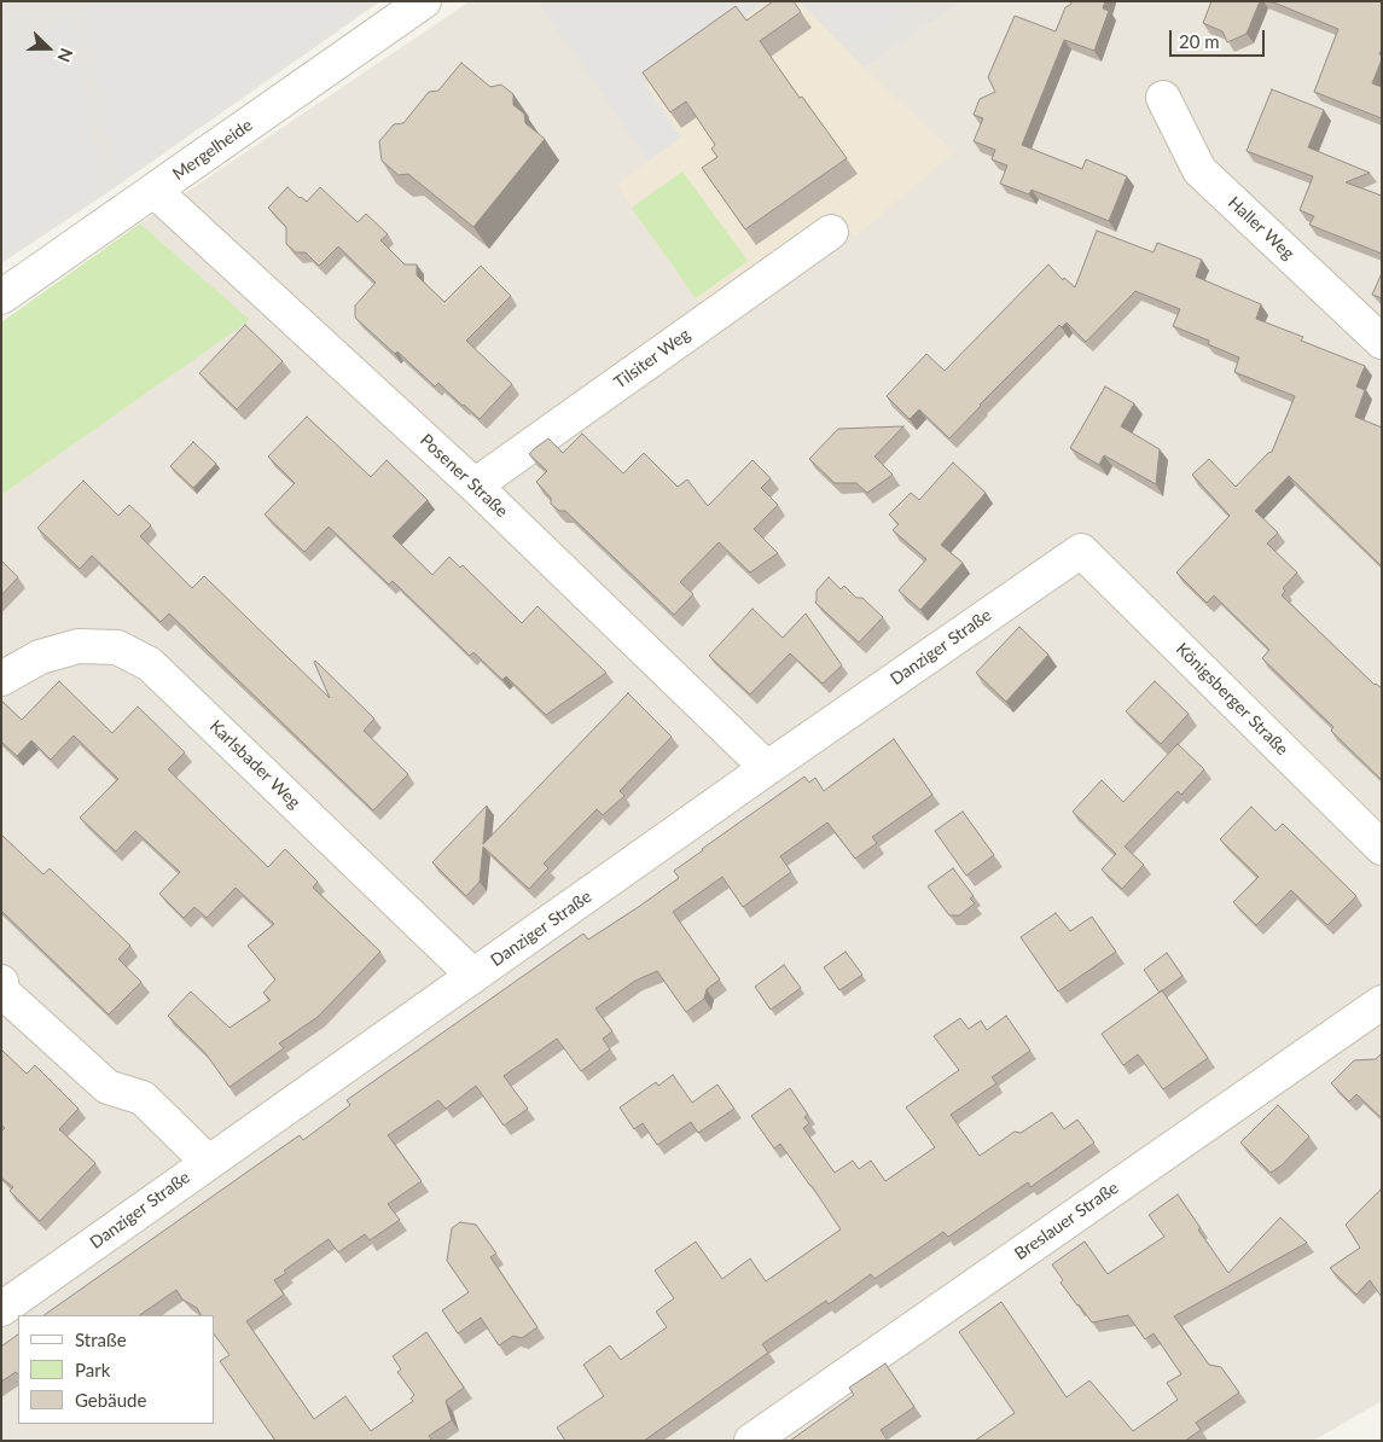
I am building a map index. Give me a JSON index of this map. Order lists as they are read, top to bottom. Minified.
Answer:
{"streets":{"street":["Mergelheide","Haller Weg","Tilsiter Weg","Posener Straße","Danziger Straße","Königsberger Straße","Karlsbader Weg","Breslauer Straße"]},"crossings":[["Mergelheide","Posener Straße"],["Tilsiter Weg","Posener Straße"],["Posener Straße","Danziger Straße"],["Danziger Straße","Königsberger Straße"],["Danziger Straße","Karlsbader Weg"]],"legend":["Straße","Park","Gebäude"],"scale_bar":"20 m","north":"right"}
